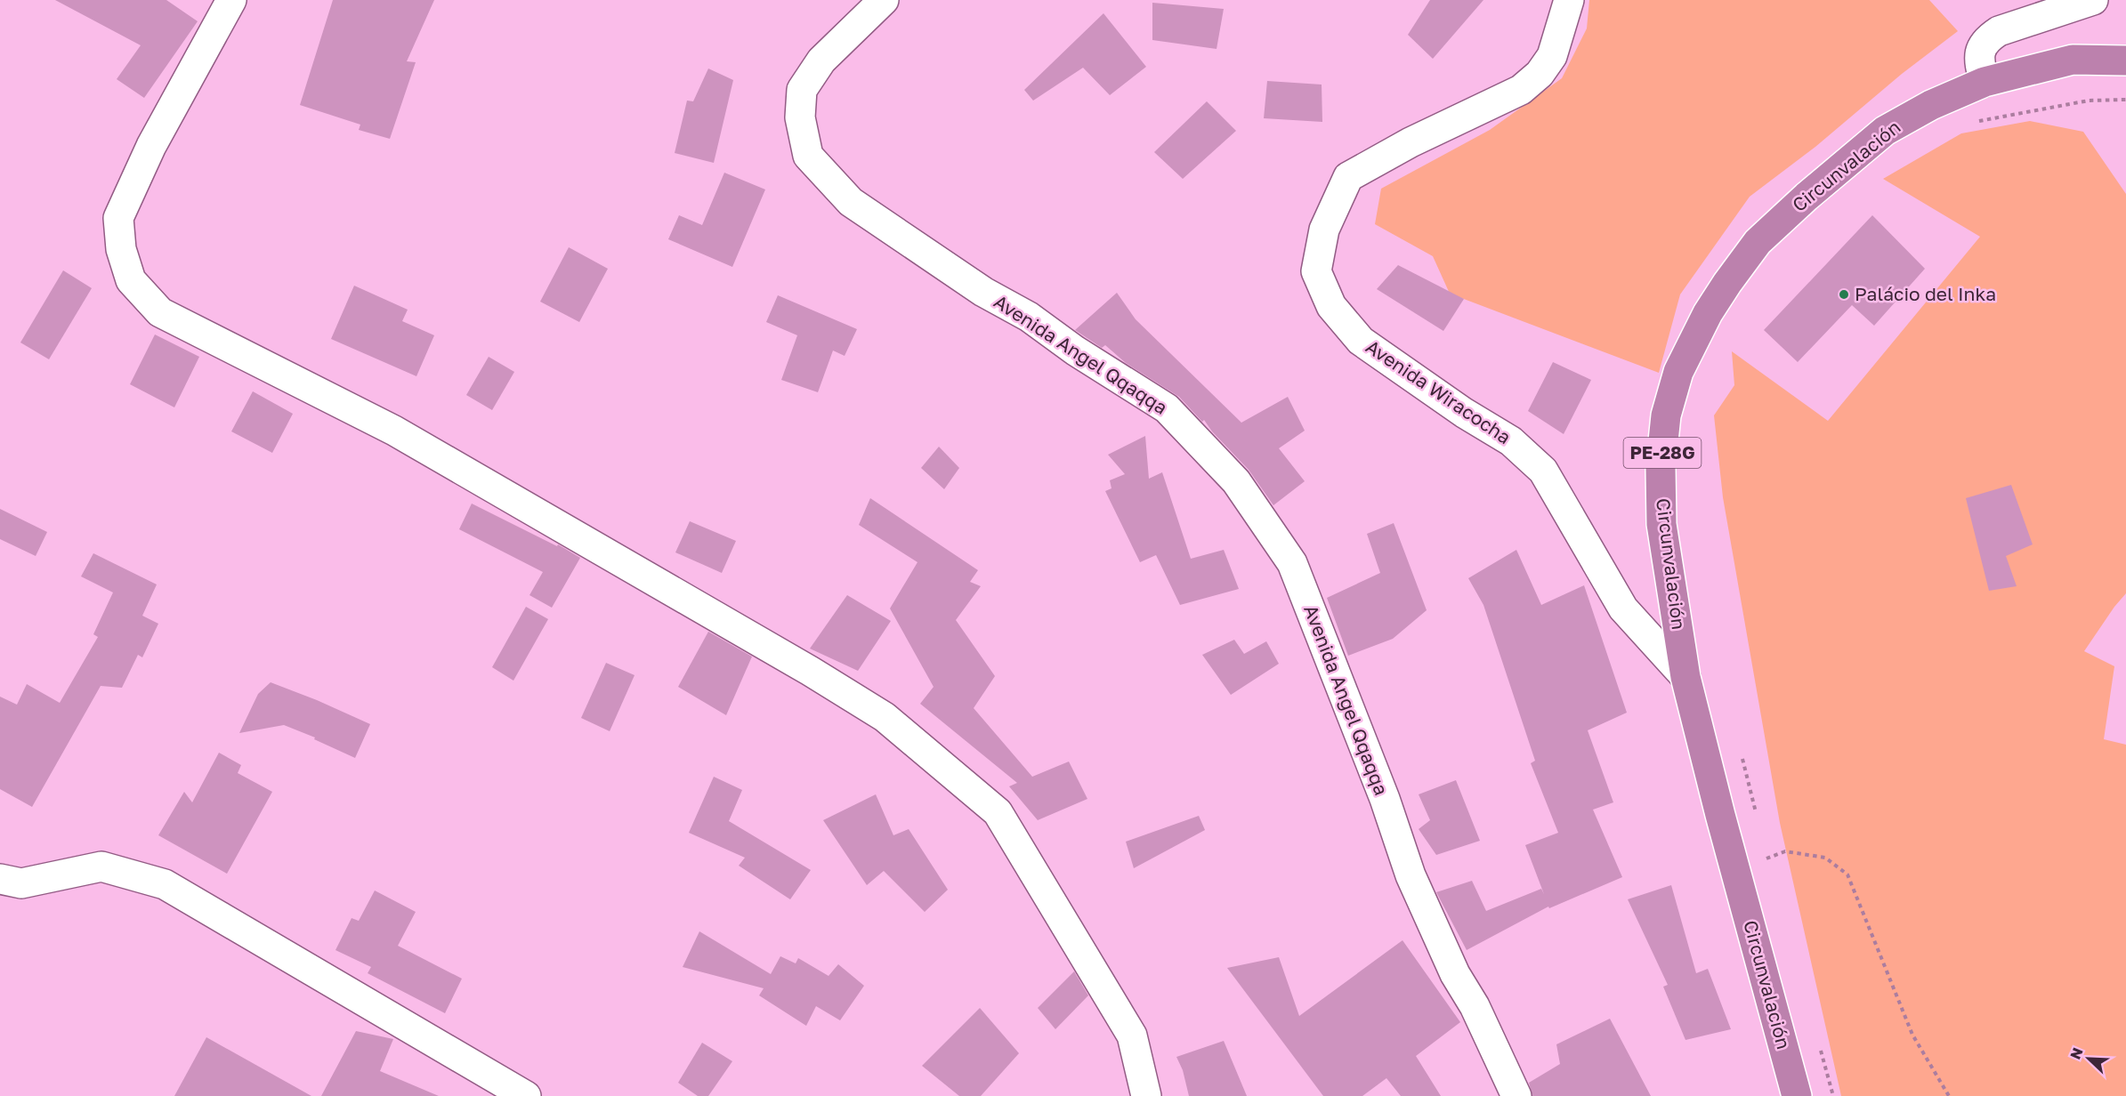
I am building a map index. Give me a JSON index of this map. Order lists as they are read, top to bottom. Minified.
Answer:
{"streets":{"highway":["Circunvalación","PE-28G"],"street":["Avenida Angel Qqaqqa","Avenida Wiracocha"]},"crossings":[["Circunvalación","Avenida Wiracocha"]],"places":["Palácio del Inka"],"north":"top left"}
